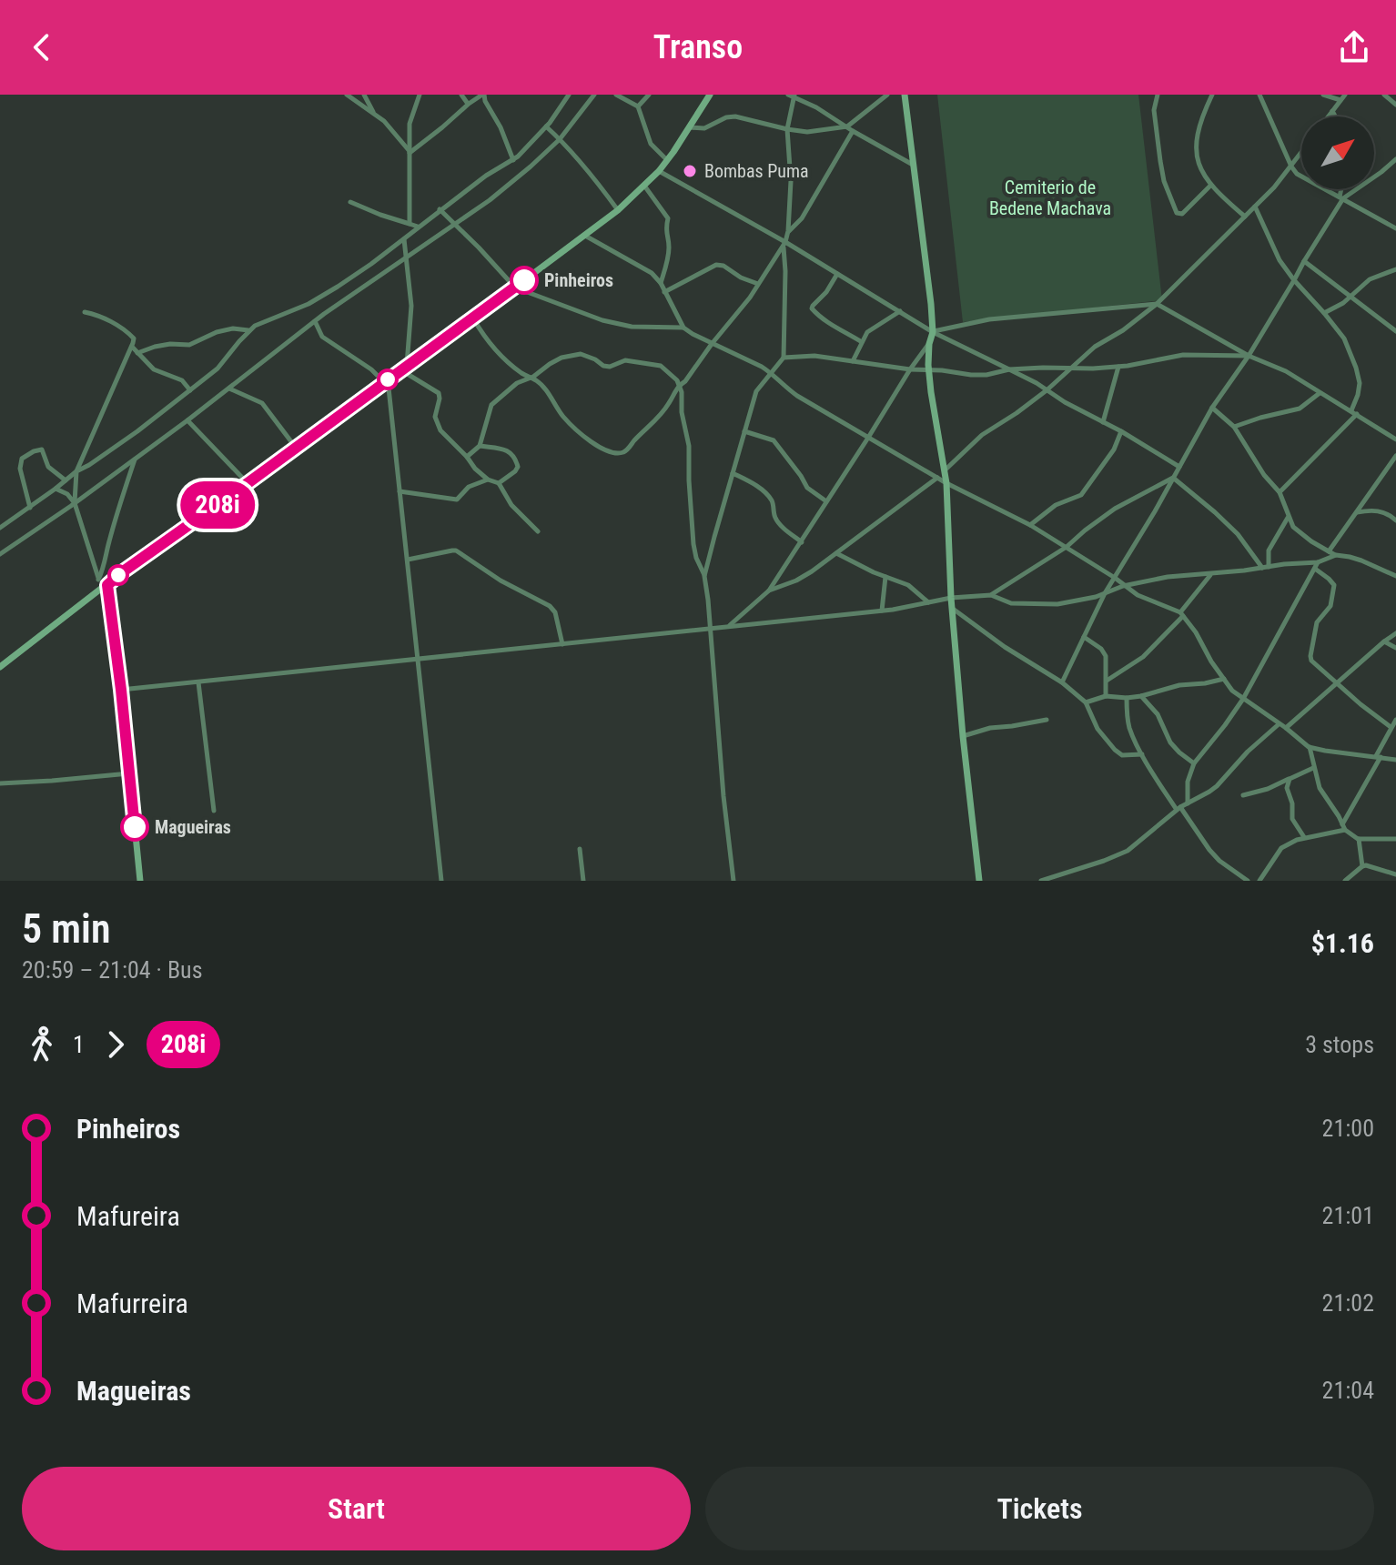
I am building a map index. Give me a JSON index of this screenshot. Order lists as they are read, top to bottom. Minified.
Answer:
{"parks":["Cemiterio de Bedene Machava"],"places":["Bombas Puma","Pinheiros","Magueiras"],"lines":["bus line 208i"],"north":"top right","page":{"header":"Transo","on_map":"208i","heading":["5 min","20:59 – 21:04 · Bus","$1.16"],"legs":["1","208i","3 stops"],"list":[{"name":"Pinheiros","value":"21:00"},{"name":"Mafureira","value":"21:01"},{"name":"Mafurreira","value":"21:02"},{"name":"Magueiras","value":"21:04"}],"buttons":["Start","Tickets"]}}
